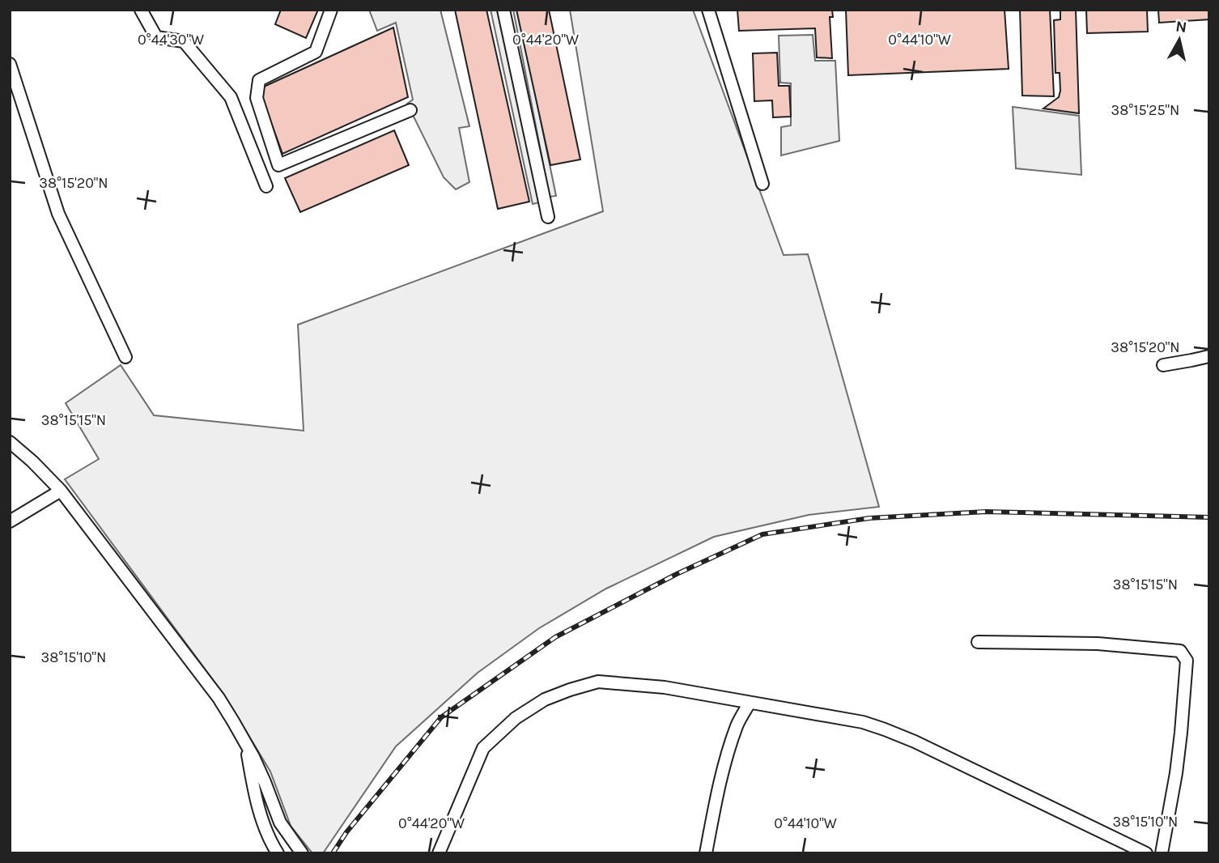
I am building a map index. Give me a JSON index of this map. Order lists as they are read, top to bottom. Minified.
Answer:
{"north":"top","coordinates":["0°44'30\"W","0°44'20\"W","0°44'10\"W","38°15'25\"N","38°15'20\"N","38°15'15\"N","38°15'10\"N"]}
